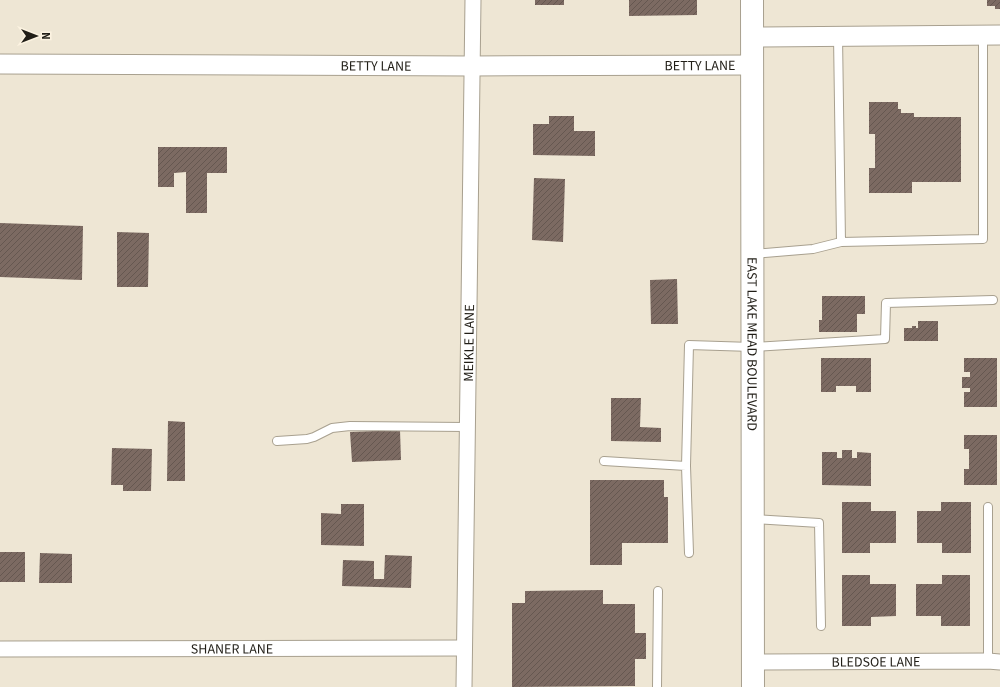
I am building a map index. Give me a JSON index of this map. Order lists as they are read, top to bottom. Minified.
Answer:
{"streets":{"main road":["EAST LAKE MEAD BOULEVARD"],"street":["BETTY LANE","MEIKLE LANE","SHANER LANE","BLEDSOE LANE"]},"crossings":[["BETTY LANE","MEIKLE LANE"],["BETTY LANE","EAST LAKE MEAD BOULEVARD"],["MEIKLE LANE","SHANER LANE"],["EAST LAKE MEAD BOULEVARD","BLEDSOE LANE"]],"north":"right"}
